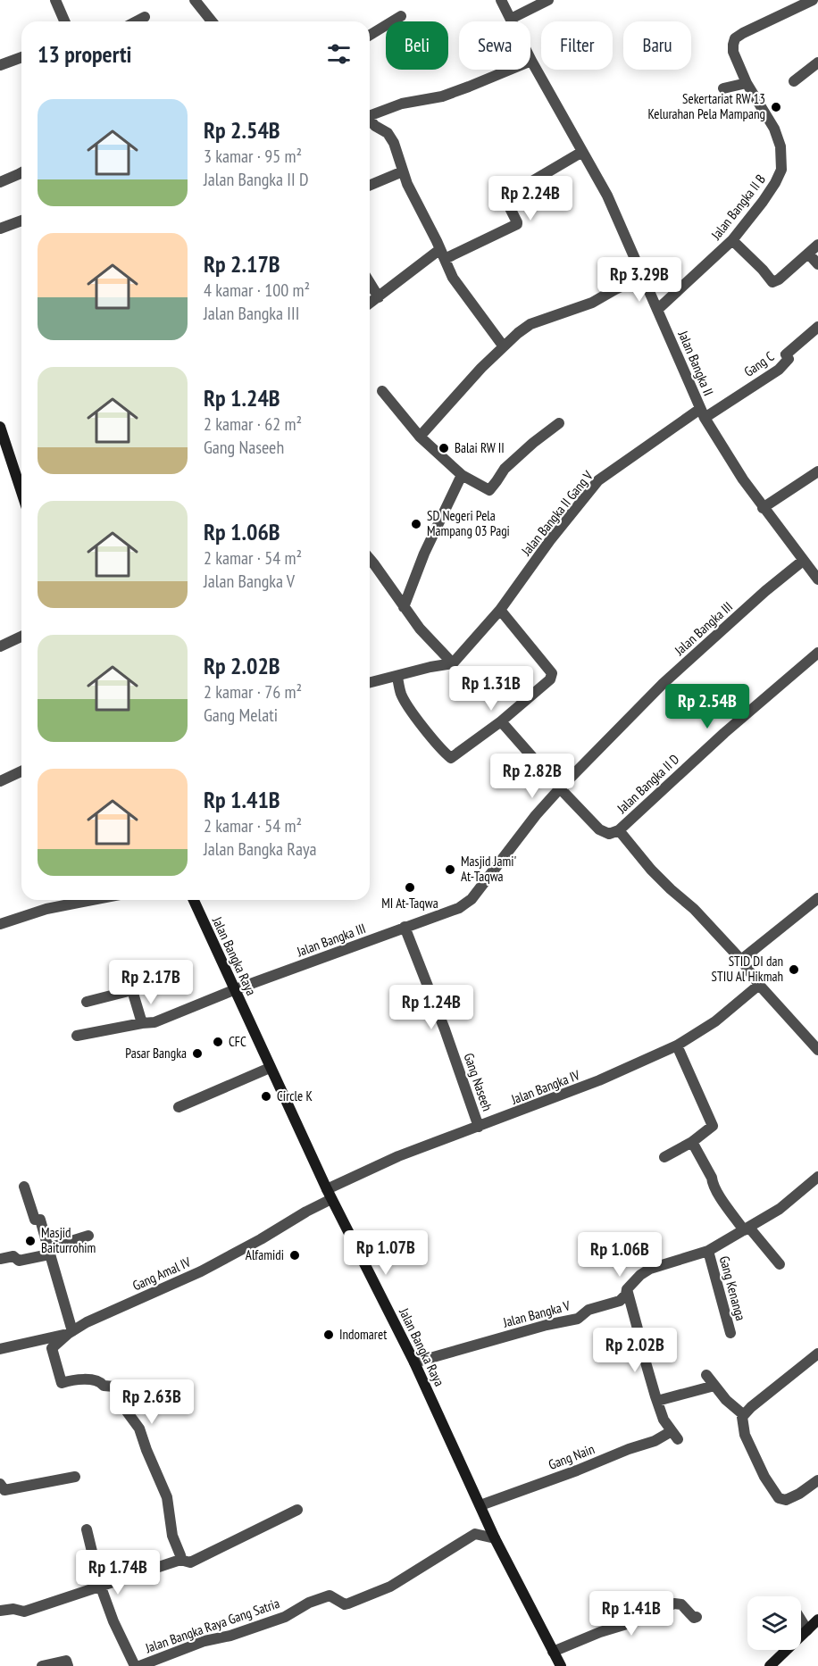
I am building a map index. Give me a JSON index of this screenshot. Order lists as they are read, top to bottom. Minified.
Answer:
{"streets":{"street":["Jalan Bangka II B","Jalan Bangka II","Gang C","Jalan Bangka II Gang V","Jalan Bangka III","Jalan Bangka II D","Jalan Bangka Raya","Gang Naseeh","Jalan Bangka IV","Gang Amal IV","Gang Kenanga","Jalan Bangka V","Gang Nain","Jalan Bangka Raya Gang Satria"]},"crossings":[["Jalan Bangka II B","Jalan Bangka II"],["Jalan Bangka II","Gang C"],["Jalan Bangka II","Jalan Bangka II Gang V"],["Jalan Bangka II","Jalan Bangka III"],["Gang C","Jalan Bangka II Gang V"],["Jalan Bangka III","Jalan Bangka Raya"],["Jalan Bangka III","Gang Naseeh"],["Jalan Bangka Raya","Jalan Bangka IV"],["Jalan Bangka Raya","Gang Amal IV"],["Jalan Bangka Raya","Jalan Bangka V"],["Jalan Bangka Raya","Gang Nain"],["Jalan Bangka Raya","Jalan Bangka Raya Gang Satria"],["Gang Naseeh","Jalan Bangka IV"],["Jalan Bangka IV","Gang Amal IV"],["Gang Kenanga","Jalan Bangka V"]],"places":["Sekertariat RW 13 Kelurahan Pela Mampang","Balai RW II","SD Negeri Pela Mampang 03 Pagi","Masjid Jami' At-Taqwa","MI At-Taqwa","STID DI dan STIU Al Hikmah","CFC","Pasar Bangka","Circle K","Masjid Baiturrohim","Alfamidi","Indomaret"],"page":{"chip":["Beli","Sewa","Filter","Baru"],"heading":"13 properti","list":[{"name":"Rp 2.54B","note":"3 kamar · 95 m² · Jalan Bangka II D"},{"name":"Rp 2.17B","note":"4 kamar · 100 m² · Jalan Bangka III"},{"name":"Rp 1.24B","note":"2 kamar · 62 m² · Gang Naseeh"},{"name":"Rp 1.06B","note":"2 kamar · 54 m² · Jalan Bangka V"},{"name":"Rp 2.02B","note":"2 kamar · 76 m² · Gang Melati"},{"name":"Rp 1.41B","note":"2 kamar · 54 m² · Jalan Bangka Raya"}],"price":["Rp 2.24B","Rp 3.29B","Rp 1.31B","Rp 2.54B","Rp 2.82B","Rp 2.17B","Rp 1.24B","Rp 1.07B","Rp 1.06B","Rp 2.02B","Rp 2.63B","Rp 1.74B","Rp 1.41B"]}}
